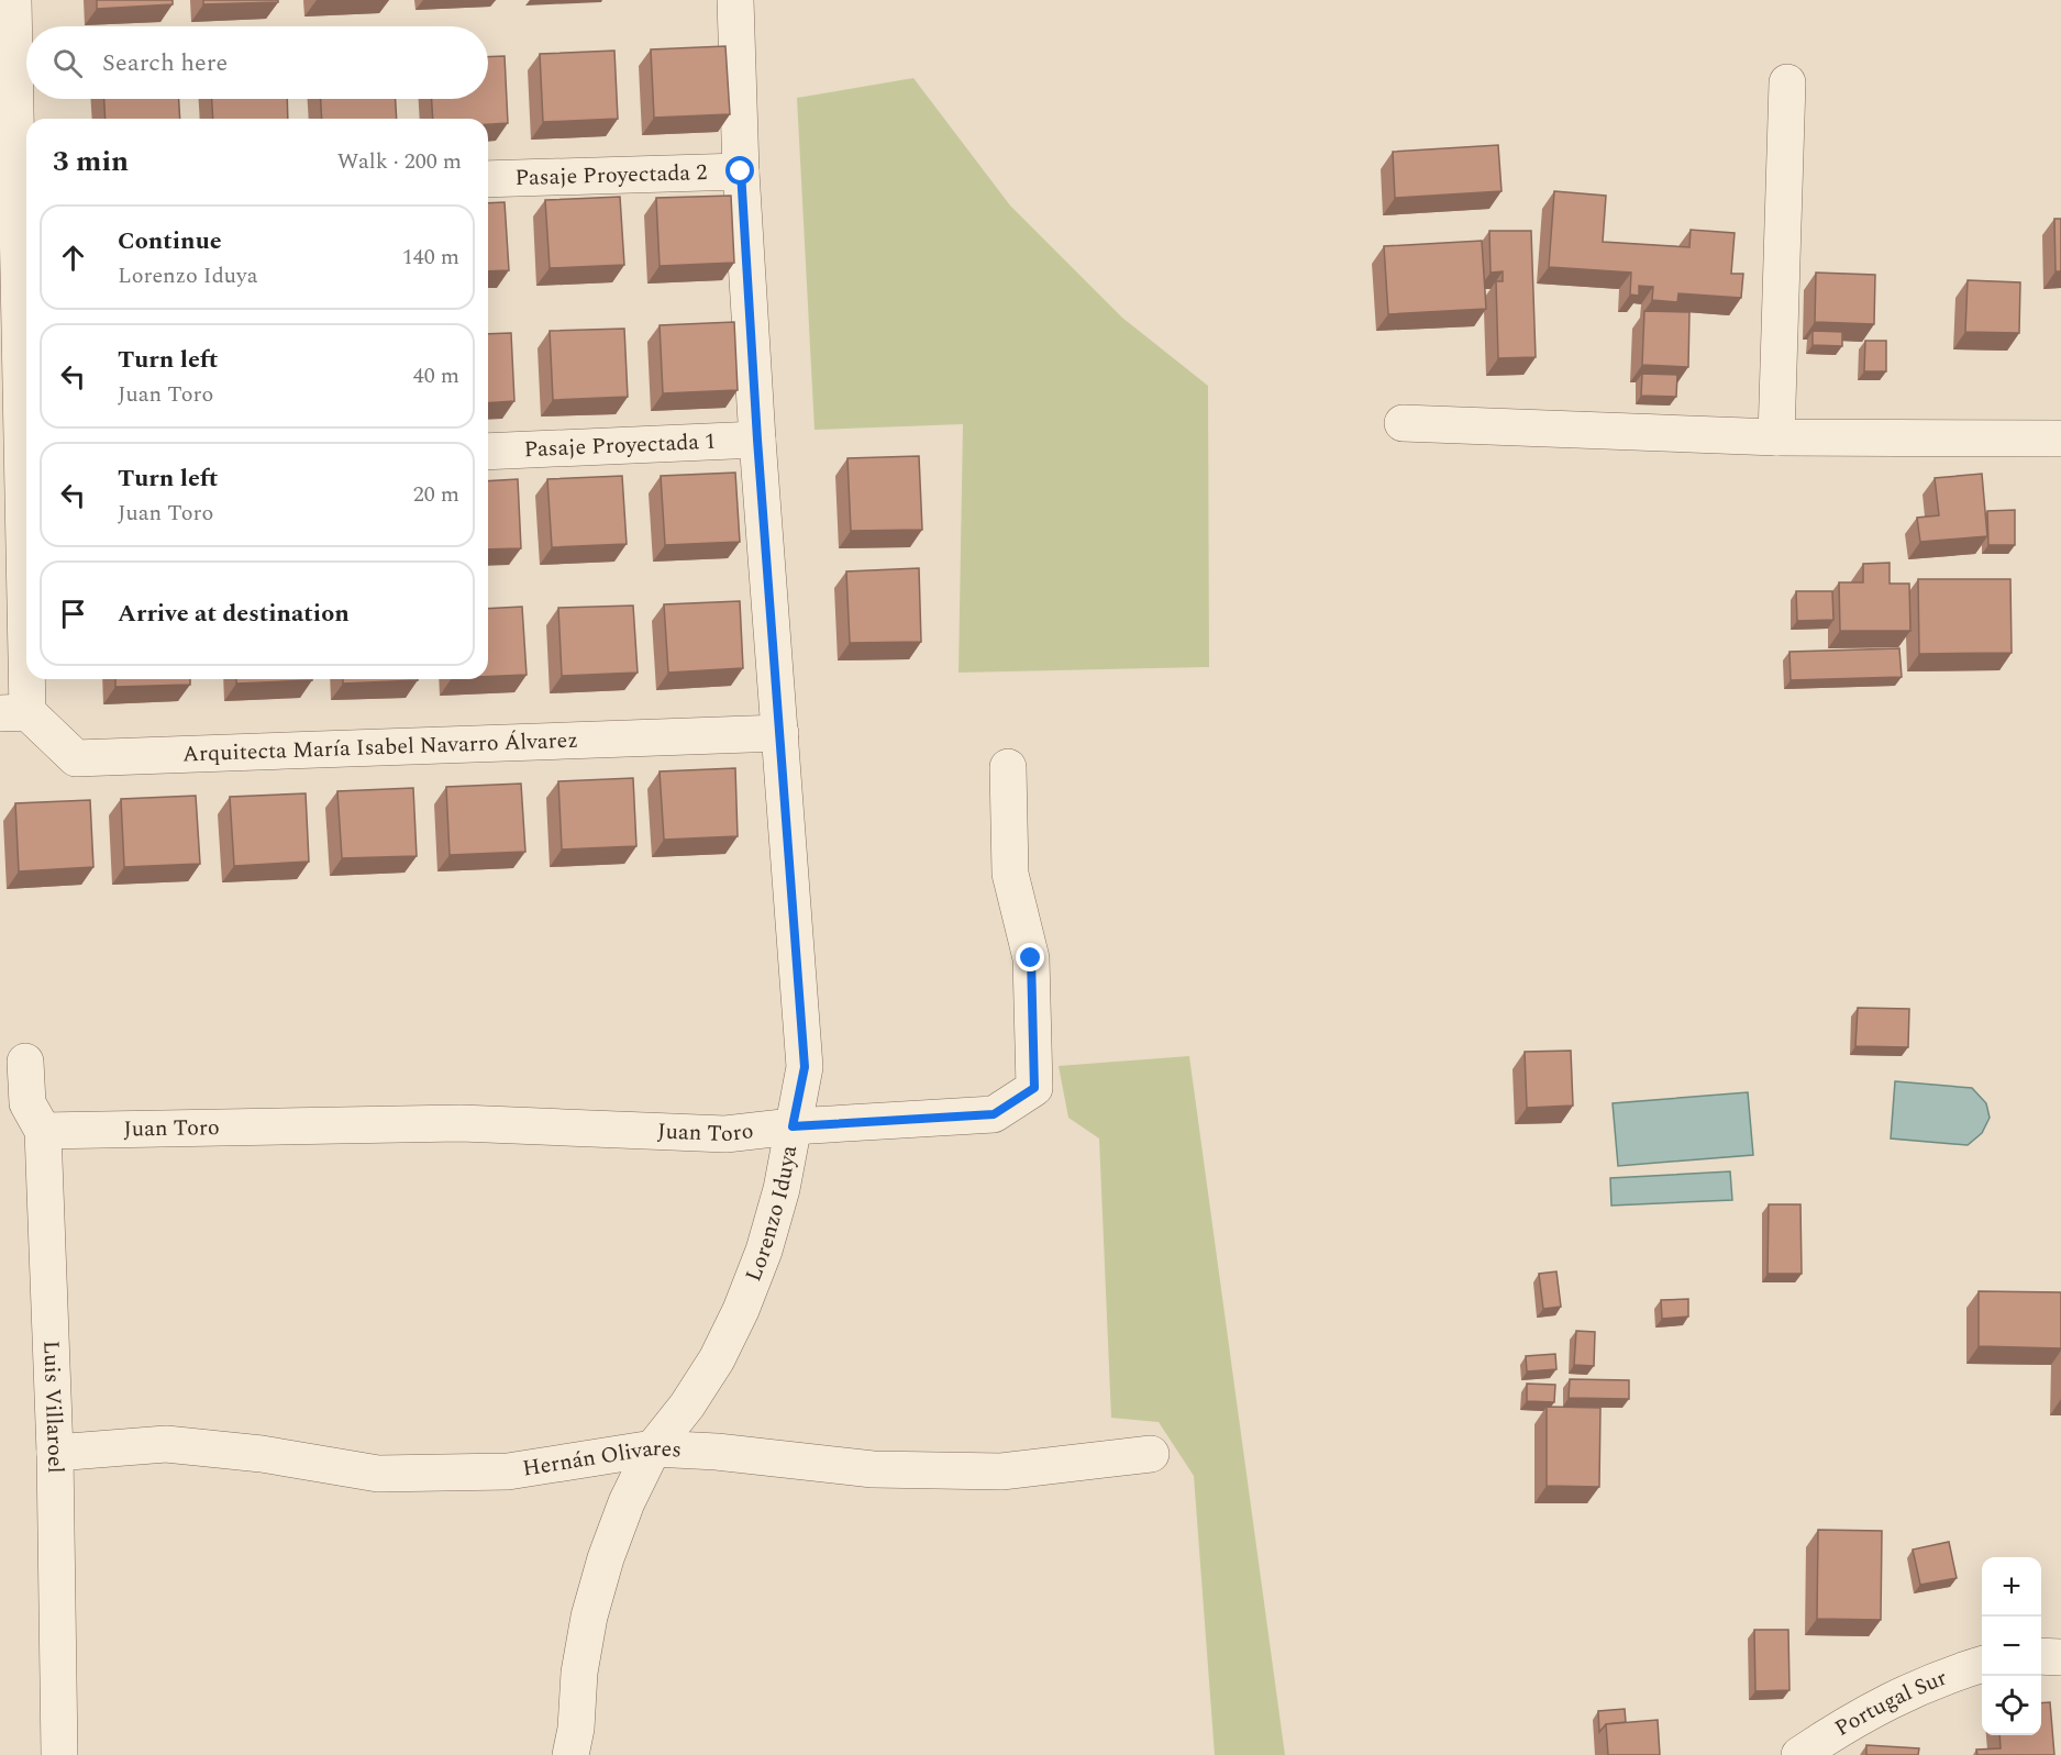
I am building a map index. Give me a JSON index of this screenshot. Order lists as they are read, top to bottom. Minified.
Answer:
{"streets":{"street":["Pasaje Proyectada 2","Pasaje Proyectada 1","Arquitecta María Isabel Navarro Álvarez","Juan Toro","Lorenzo Iduya","Luis Villaroel","Hernán Olivares","Portugal Sur"]},"crossings":[["Pasaje Proyectada 2","Lorenzo Iduya"],["Pasaje Proyectada 1","Lorenzo Iduya"],["Arquitecta María Isabel Navarro Álvarez","Lorenzo Iduya"],["Juan Toro","Lorenzo Iduya"],["Juan Toro","Luis Villaroel"],["Lorenzo Iduya","Hernán Olivares"],["Luis Villaroel","Hernán Olivares"]],"page":{"search":"Search here","heading":["3 min","Walk · 200 m"],"list":[["Continue","Lorenzo Iduya","140 m"],["Turn left","Juan Toro","40 m"],["Turn left","Juan Toro","20 m"],"Arrive at destination"],"map_buttons":["+","−"]}}
